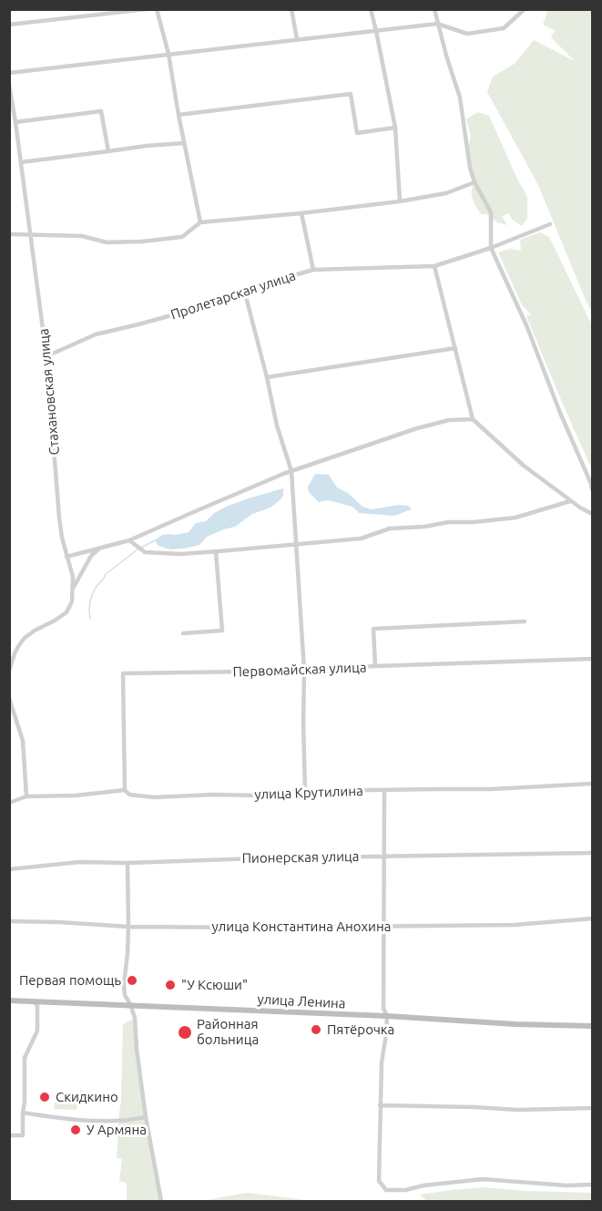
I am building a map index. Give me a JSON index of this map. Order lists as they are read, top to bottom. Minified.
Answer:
{"streets":{"main road":["улица Ленина"],"street":["Пролетарская улица","Стахановская улица","Первомайская улица","улица Крутилина","Пионерская улица","улица Константина Анохина"]},"crossings":[["Пролетарская улица","Стахановская улица"],["Первомайская улица","улица Крутилина"]],"places":["Первая помощь","\"У Ксюши\"","Пятёрочка","Районная больница","Скидкино","У Армяна"]}
